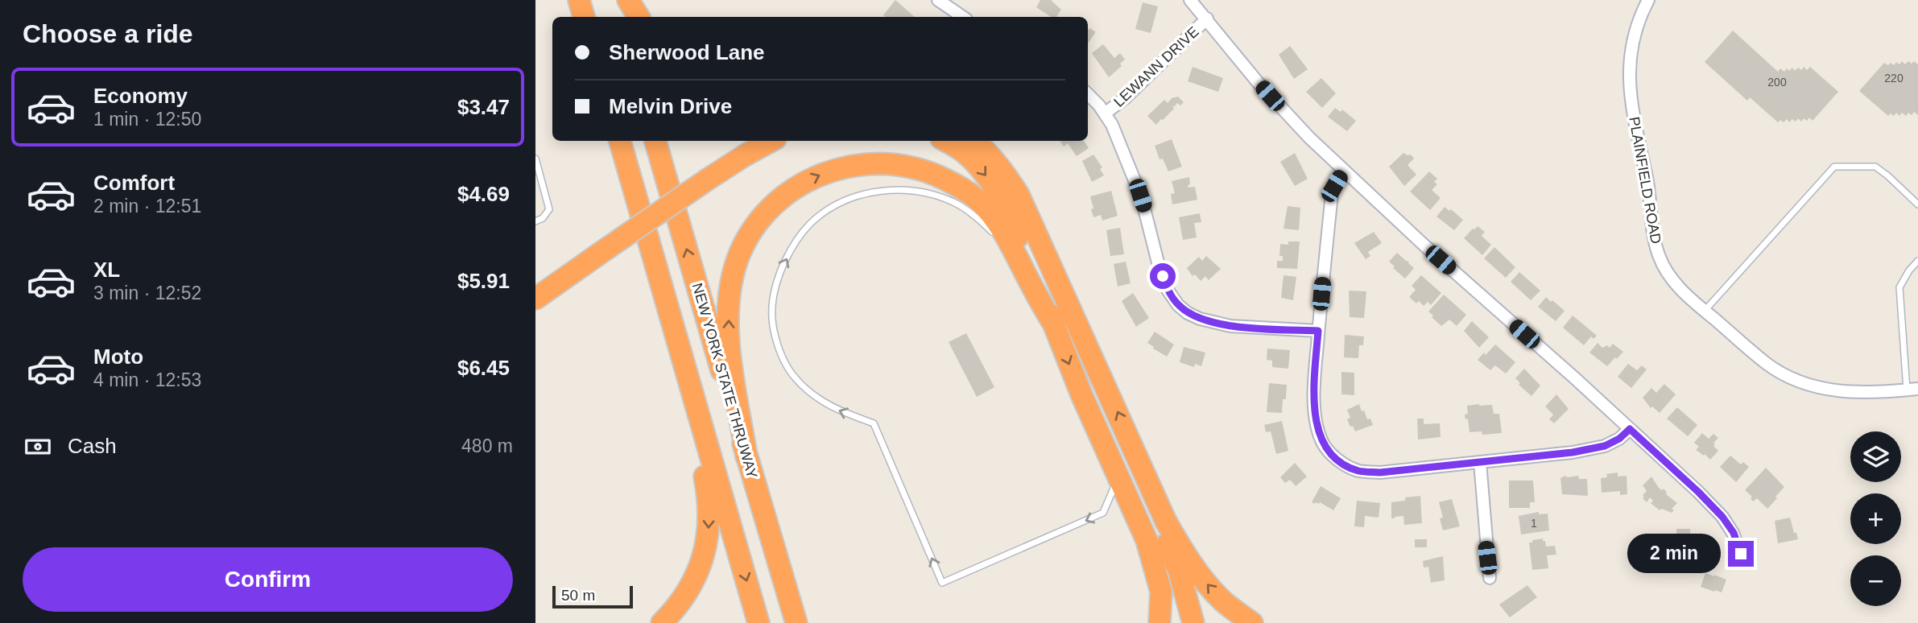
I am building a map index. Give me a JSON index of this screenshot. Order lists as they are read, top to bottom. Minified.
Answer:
{"streets":{"highway":["NEW YORK STATE THRUWAY"],"street":["LEWANN DRIVE","PLAINFIELD ROAD"]},"house_numbers":["220","200","1"],"scale_bar":"50 m","page":{"heading":"Choose a ride","banner":["Sherwood Lane","Melvin Drive"],"list":[{"name":"Economy","note":"1 min · 12:50","value":"$3.47"},{"name":"Comfort","note":"2 min · 12:51","value":"$4.69"},{"name":"XL","note":"3 min · 12:52","value":"$5.91"},{"name":"Moto","note":"4 min · 12:53","value":"$6.45"}],"pay":["Cash","480 m"],"map_buttons":["+","−"],"bubble":"2 min","buttons":"Confirm","scale":"50 m"}}
